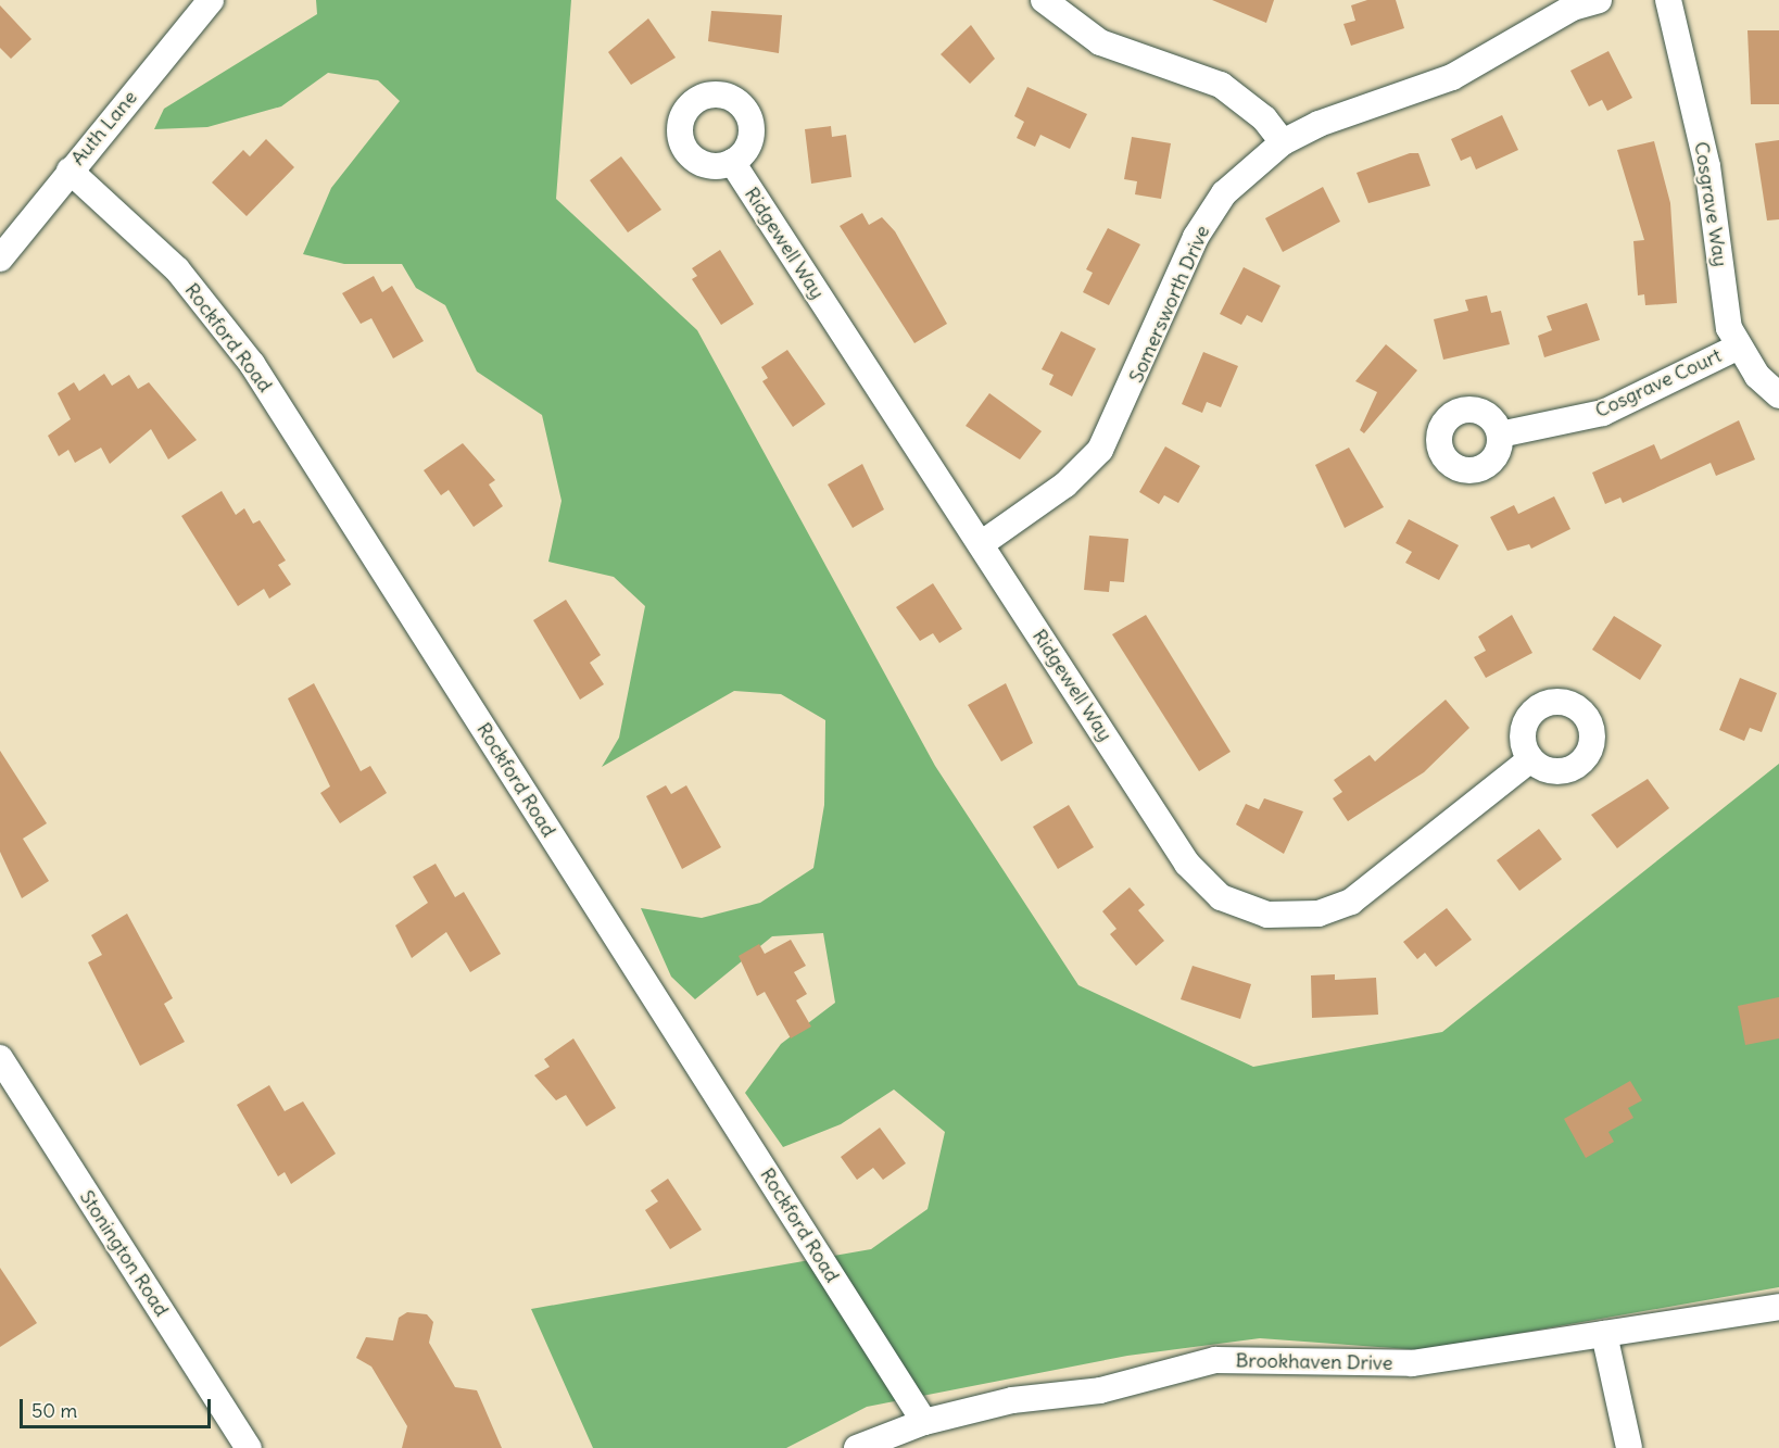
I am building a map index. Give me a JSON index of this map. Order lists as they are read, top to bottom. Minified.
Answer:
{"streets":{"street":["Auth Lane","Cosgrave Way","Ridgewell Way","Somersworth Drive","Rockford Road","Cosgrave Court","Stonington Road","Brookhaven Drive"]},"crossings":[["Auth Lane","Rockford Road"],["Cosgrave Way","Cosgrave Court"],["Ridgewell Way","Somersworth Drive"],["Rockford Road","Brookhaven Drive"]],"scale_bar":"50 m"}
